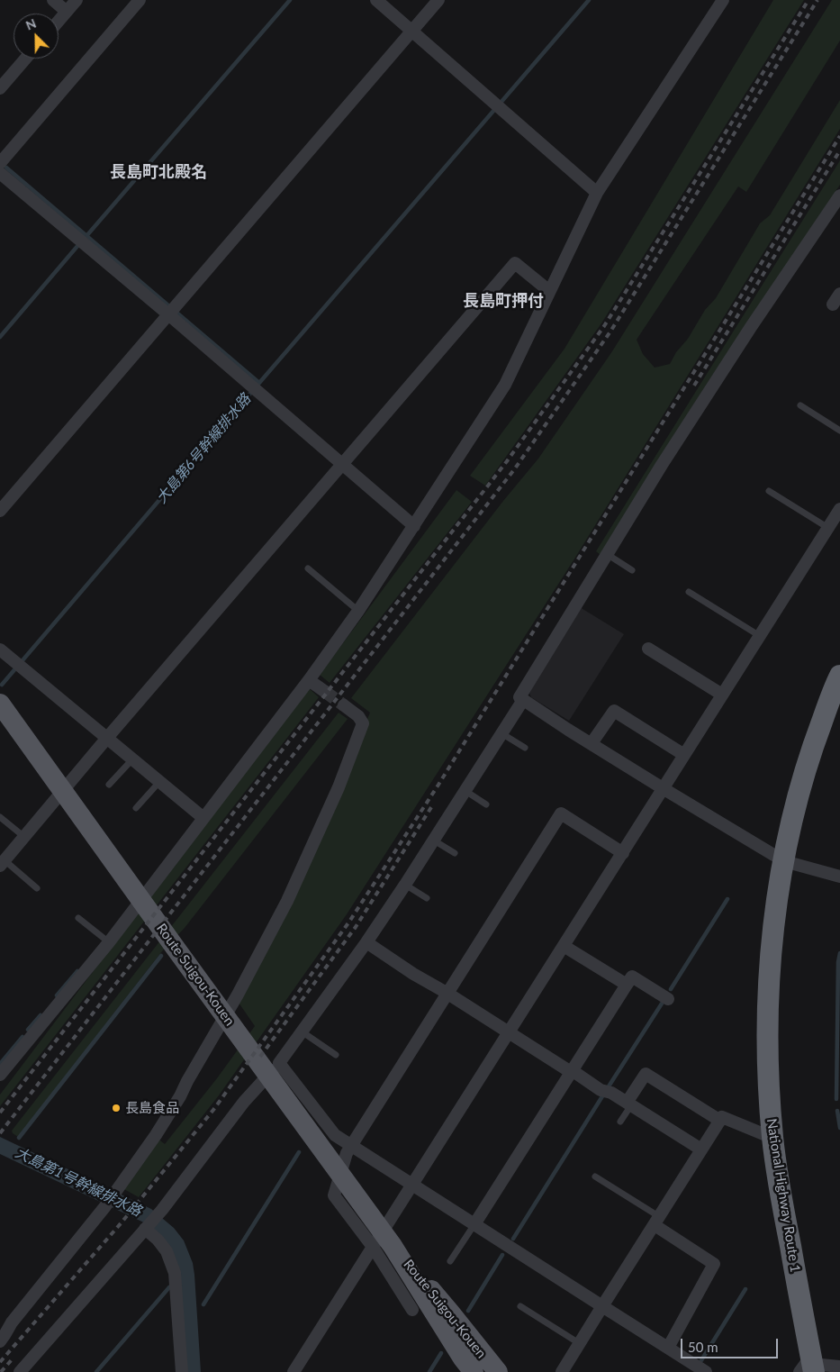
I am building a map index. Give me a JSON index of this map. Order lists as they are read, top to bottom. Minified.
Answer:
{"streets":{"highway":["National Highway Route 1"],"main road":["Route Suigou-Kouen"]},"districts":["長島町北殿名","長島町押付"],"water":["大島第6号幹線排水路","大島第1号幹線排水路"],"places":["長島食品"],"scale_bar":"50 m","north":"top left"}
